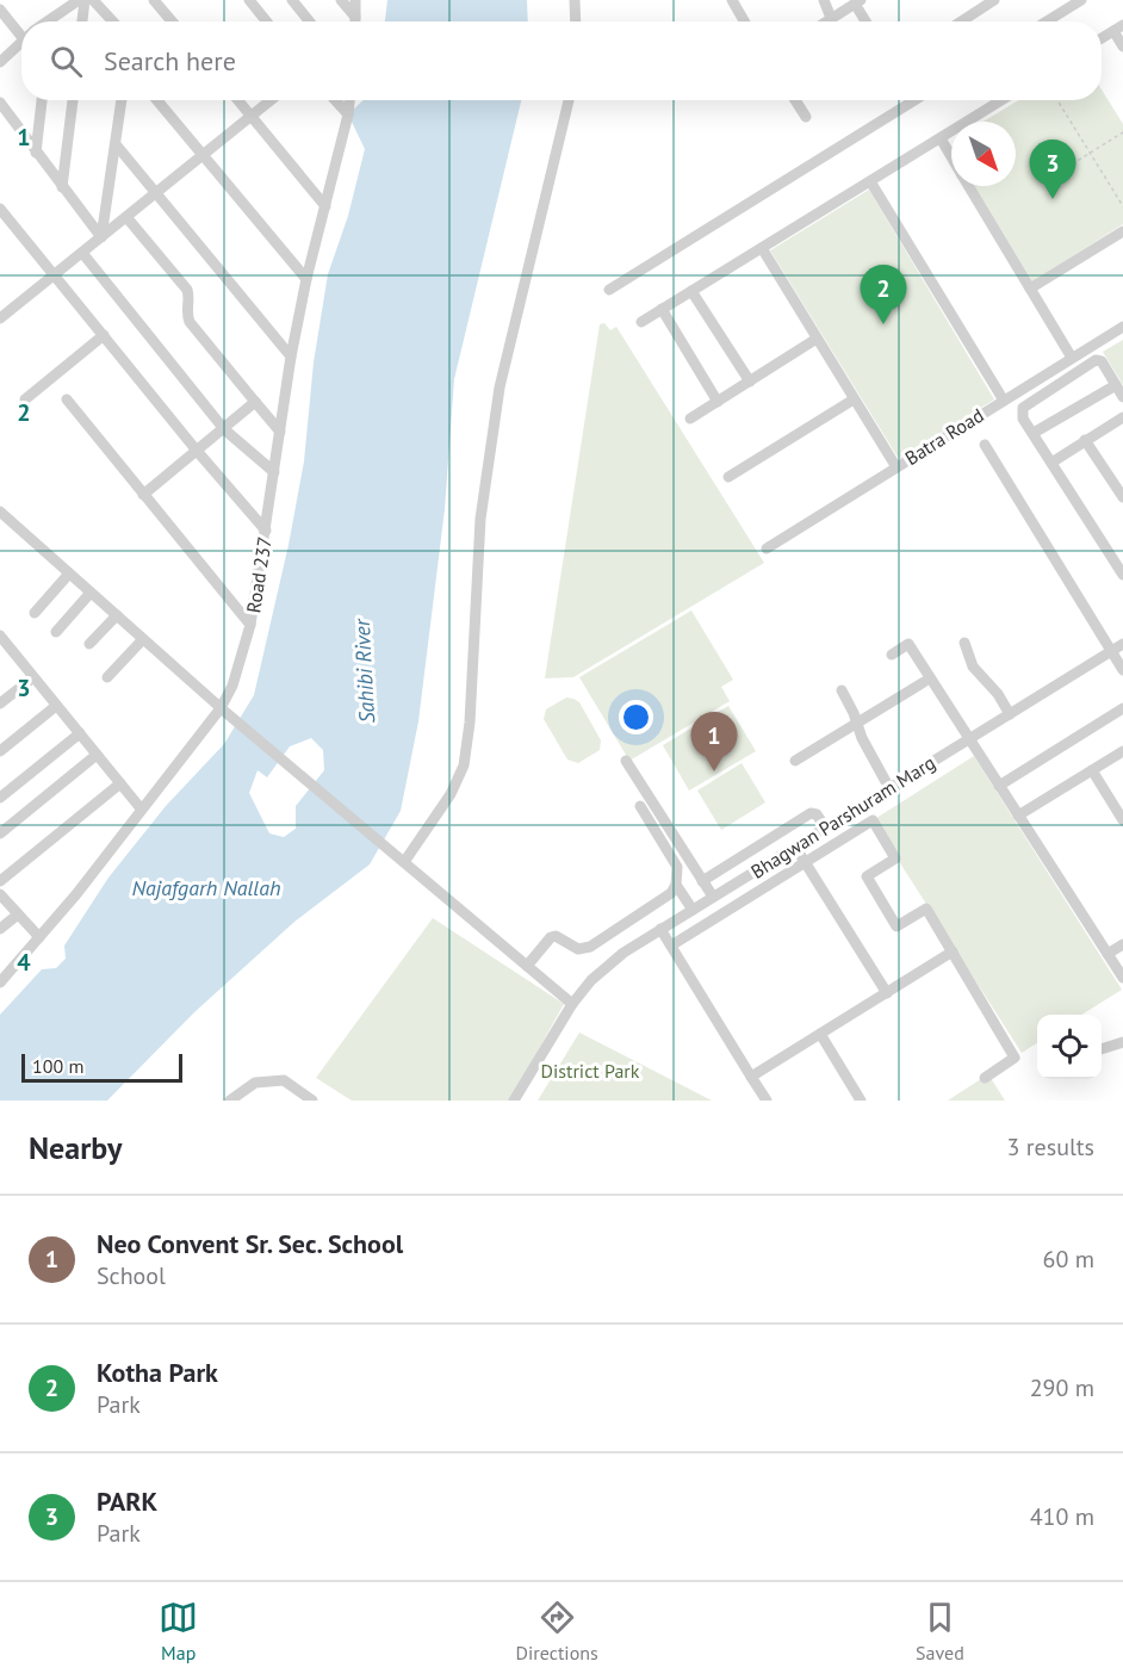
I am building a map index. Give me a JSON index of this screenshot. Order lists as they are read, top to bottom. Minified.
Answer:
{"streets":{"street":["Batra Road","Road 237","Bhagwan Parshuram Marg"]},"water":["Sahibi River","Najafgarh Nallah"],"parks":["District Park"],"scale_bar":"100 m","north":"bottom right","page":{"search":"Search here","pins":["3","2","1"],"scale":"100 m","heading":["Nearby","3 results"],"list":[{"mark":"1","name":"Neo Convent Sr. Sec. School","note":"School","value":"60 m"},{"mark":"2","name":"Kotha Park","note":"Park","value":"290 m"},{"mark":"3","name":"PARK","note":"Park","value":"410 m"}],"nav":["Map","Directions","Saved"]},"grid":{"rows":["1","2","3","4"]}}
